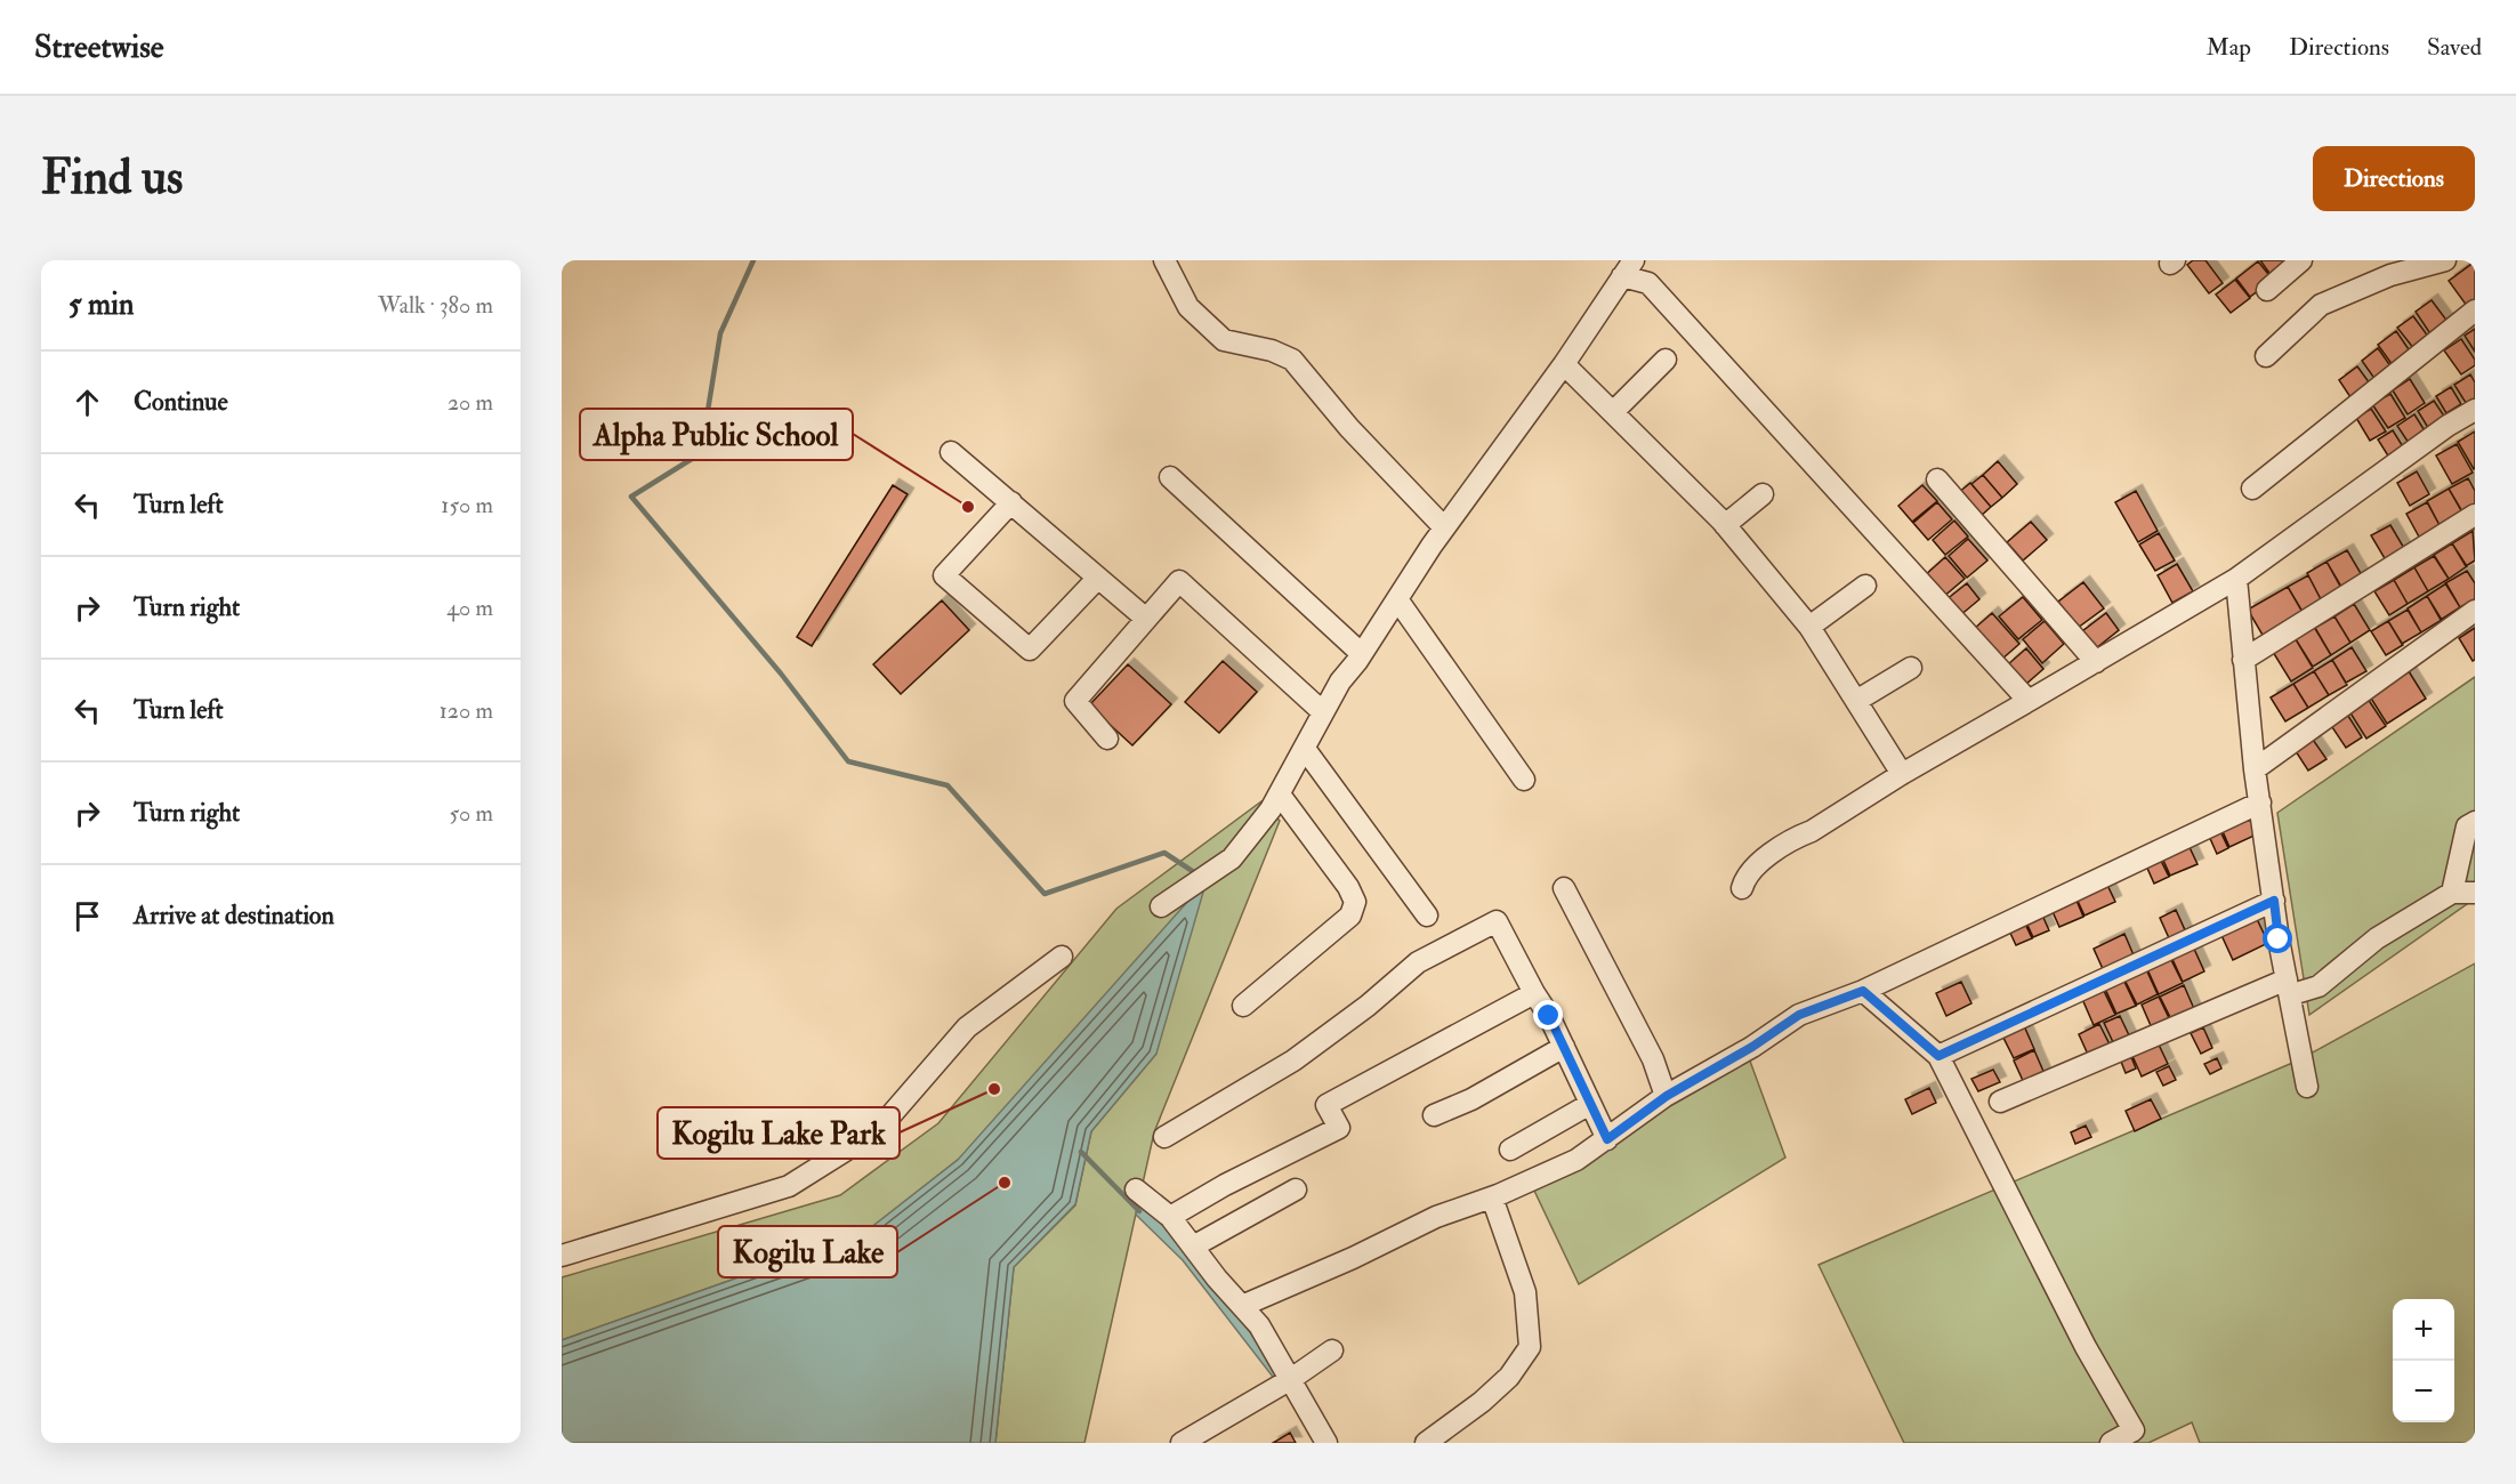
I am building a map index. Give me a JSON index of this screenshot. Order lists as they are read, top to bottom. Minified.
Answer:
{"places":["Alpha Public School","Kogilu Lake Park","Kogilu Lake"],"page":{"header":"Streetwise","nav":["Map","Directions","Saved"],"buttons":"Directions","title":"Find us","heading":["5 min","Walk · 380 m"],"list":[["Continue","20 m"],["Turn left","150 m"],["Turn right","40 m"],["Turn left","120 m"],["Turn right","50 m"],"Arrive at destination"],"map_buttons":["+","−"]}}
